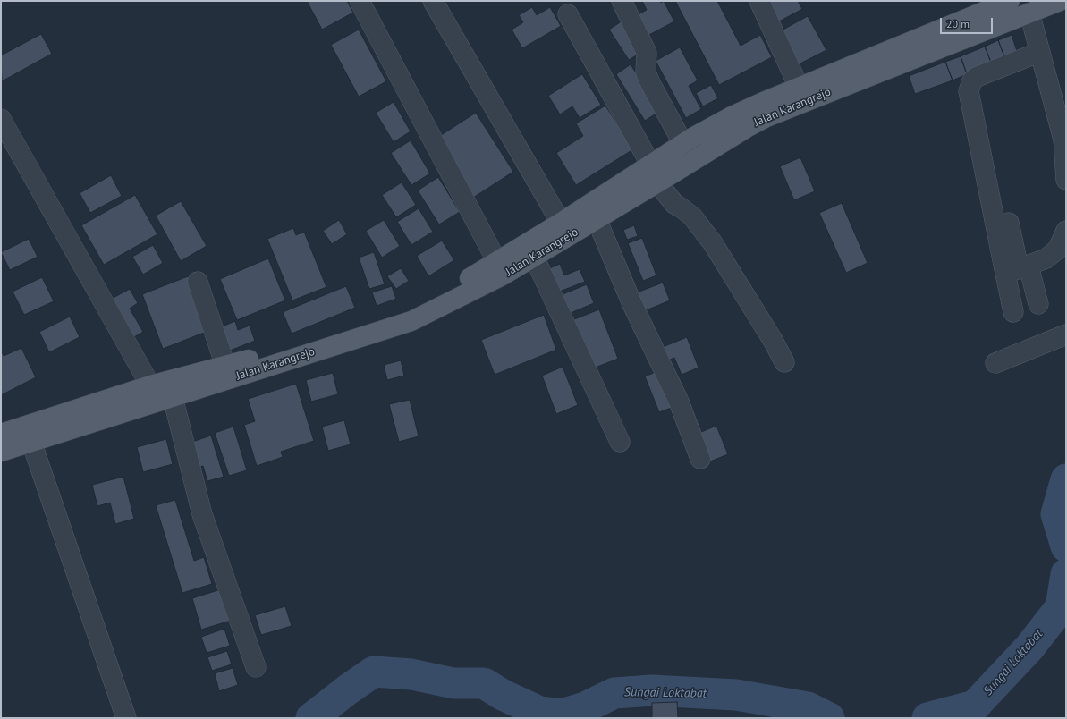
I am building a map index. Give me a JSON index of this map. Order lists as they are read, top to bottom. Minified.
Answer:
{"streets":{"main road":["Jalan Karangrejo"]},"water":["Sungai Loktabat"],"scale_bar":"20 m"}
